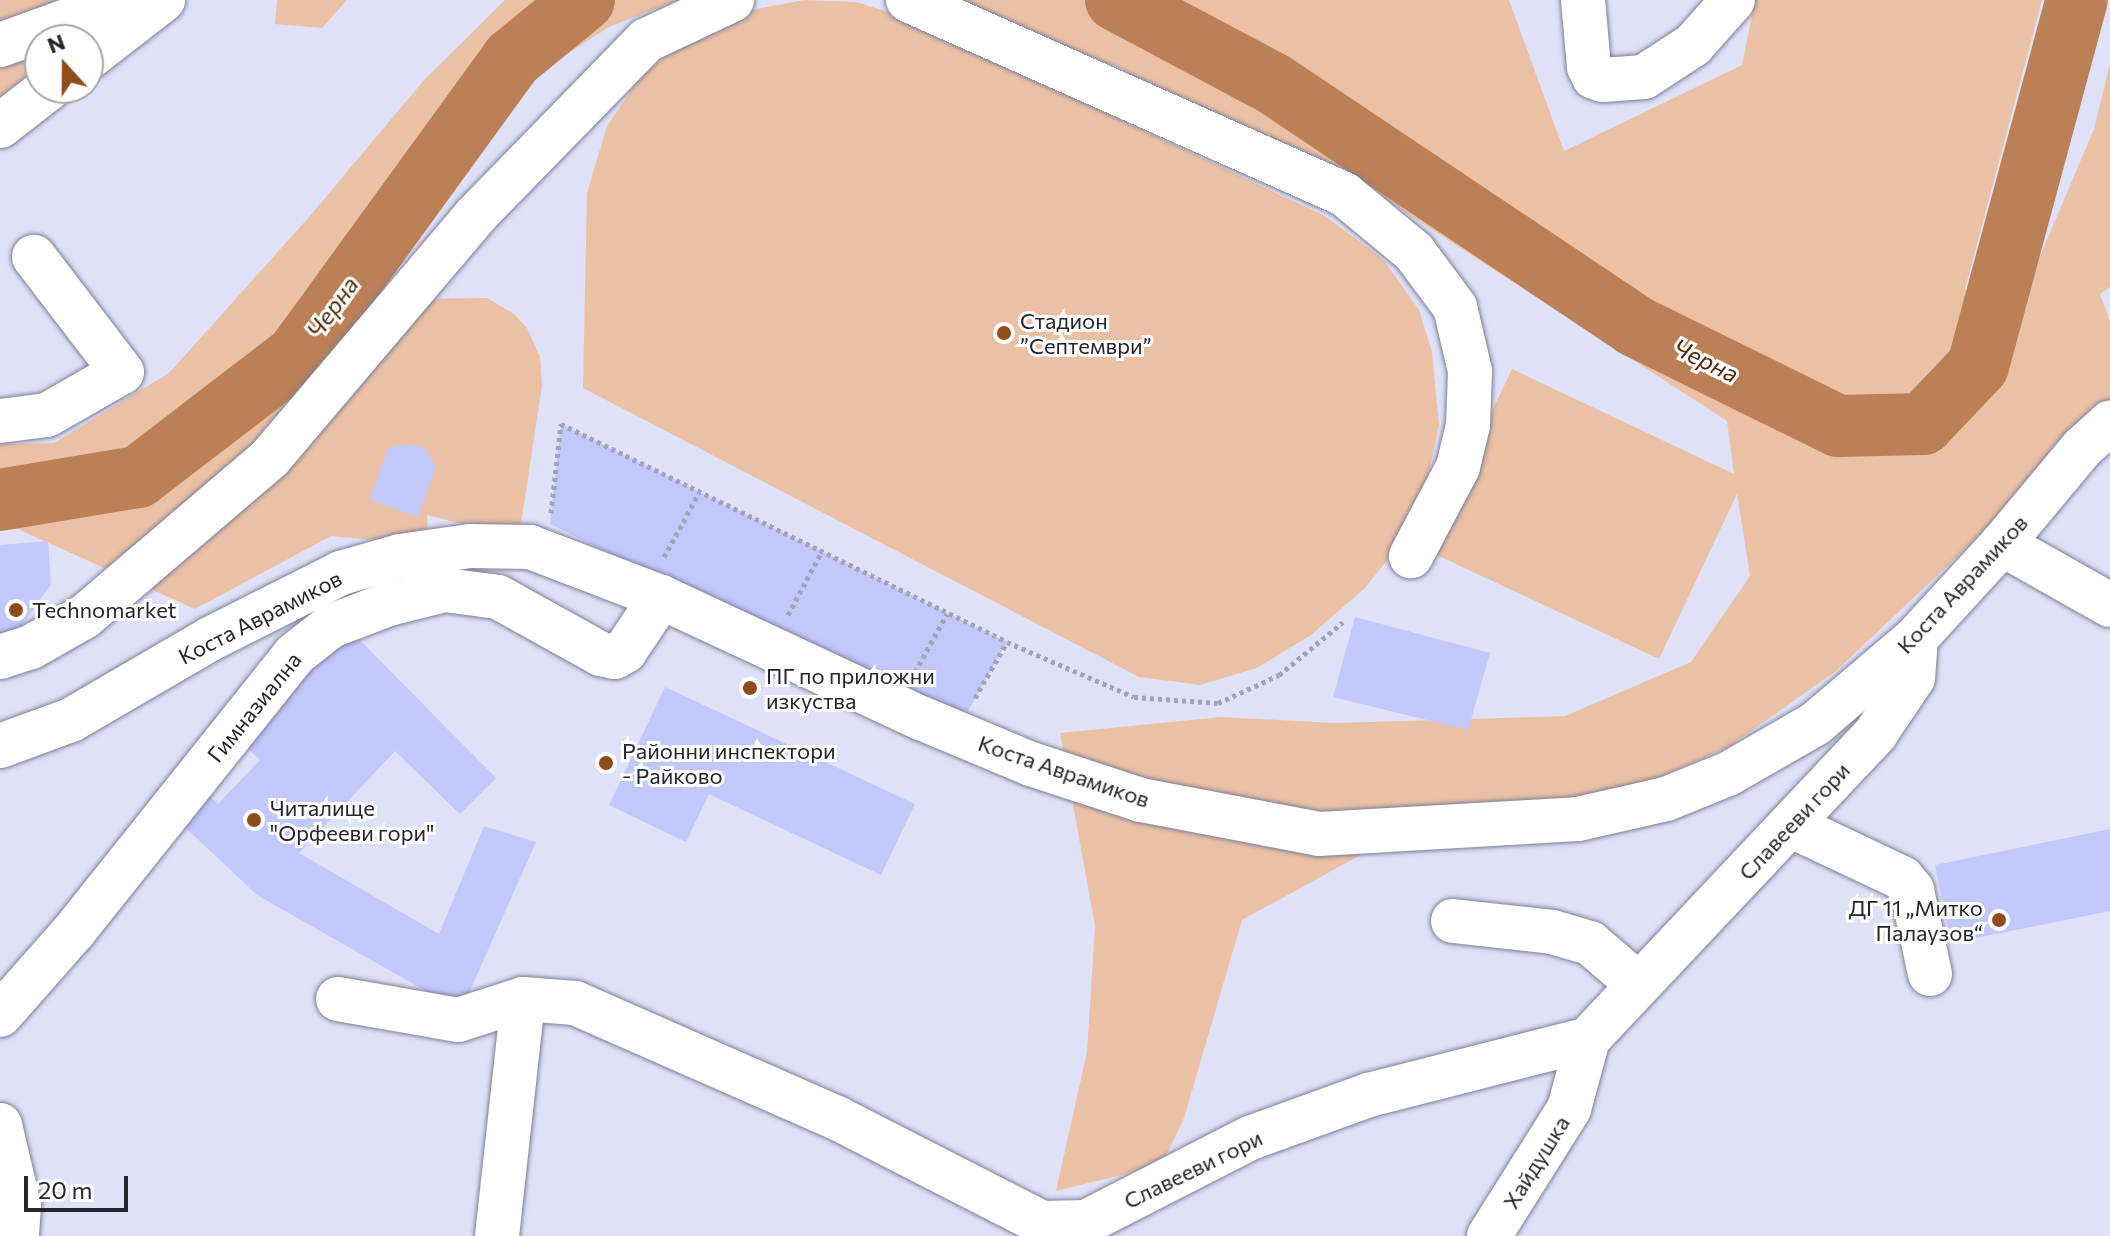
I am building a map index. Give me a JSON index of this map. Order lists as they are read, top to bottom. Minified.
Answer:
{"streets":{"street":["Коста Аврамиков","Гимназиална","Славееви гори","Хайдушка"]},"crossings":[["Коста Аврамиков","Гимназиална"],["Коста Аврамиков","Славееви гори"],["Славееви гори","Хайдушка"]],"water":["Черна"],"places":["Стадион ”Септември”","Technomarket","ПГ по приложни изкуства","Районни инспектори - Райково","Читалище \"Орфееви гори\"","ДГ 11 „Митко Палаузов“"],"scale_bar":"20 m","north":"top"}
